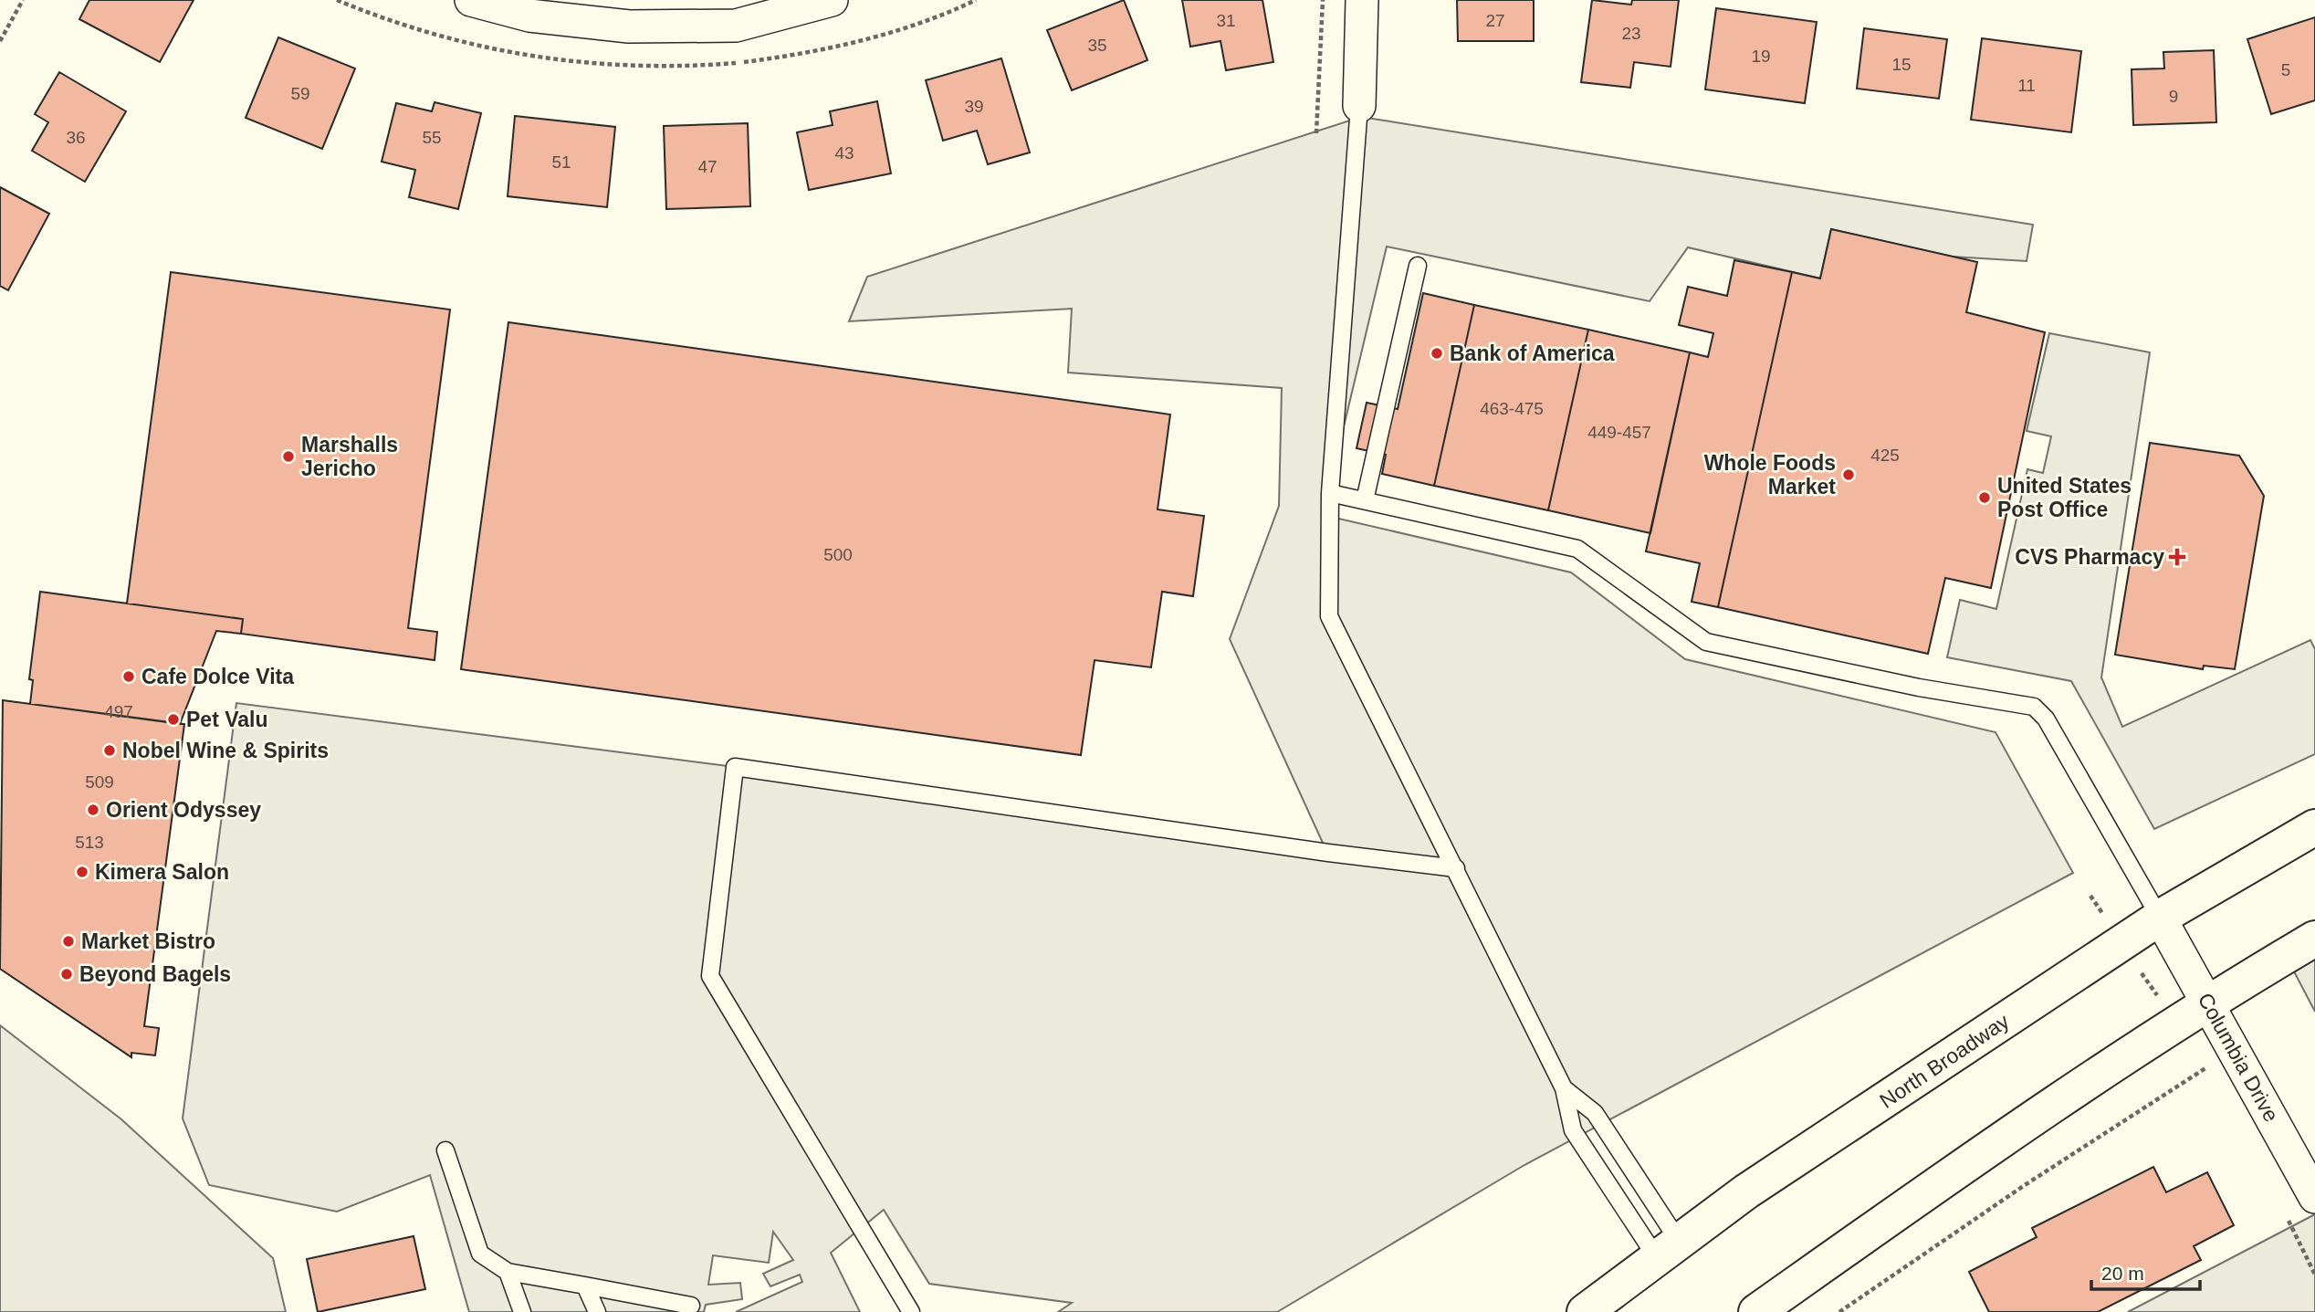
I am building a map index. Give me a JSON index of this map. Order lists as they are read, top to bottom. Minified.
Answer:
{"streets":{"main road":["North Broadway"],"street":["Columbia Drive"]},"crossings":[["Columbia Drive","North Broadway"]],"places":{"other":["Bank of America","Marshalls Jericho","Whole Foods Market","United States Post Office","Cafe Dolce Vita","Pet Valu","Nobel Wine & Spirits","Orient Odyssey","Kimera Salon","Market Bistro","Beyond Bagels"],"health":["CVS Pharmacy"]},"house_numbers":["31","27","23","35","19","15","5","11","59","9","39","36","55","43","51","47","463-475","449-457","425","500","497","509","513"],"scale_bar":"20 m"}
